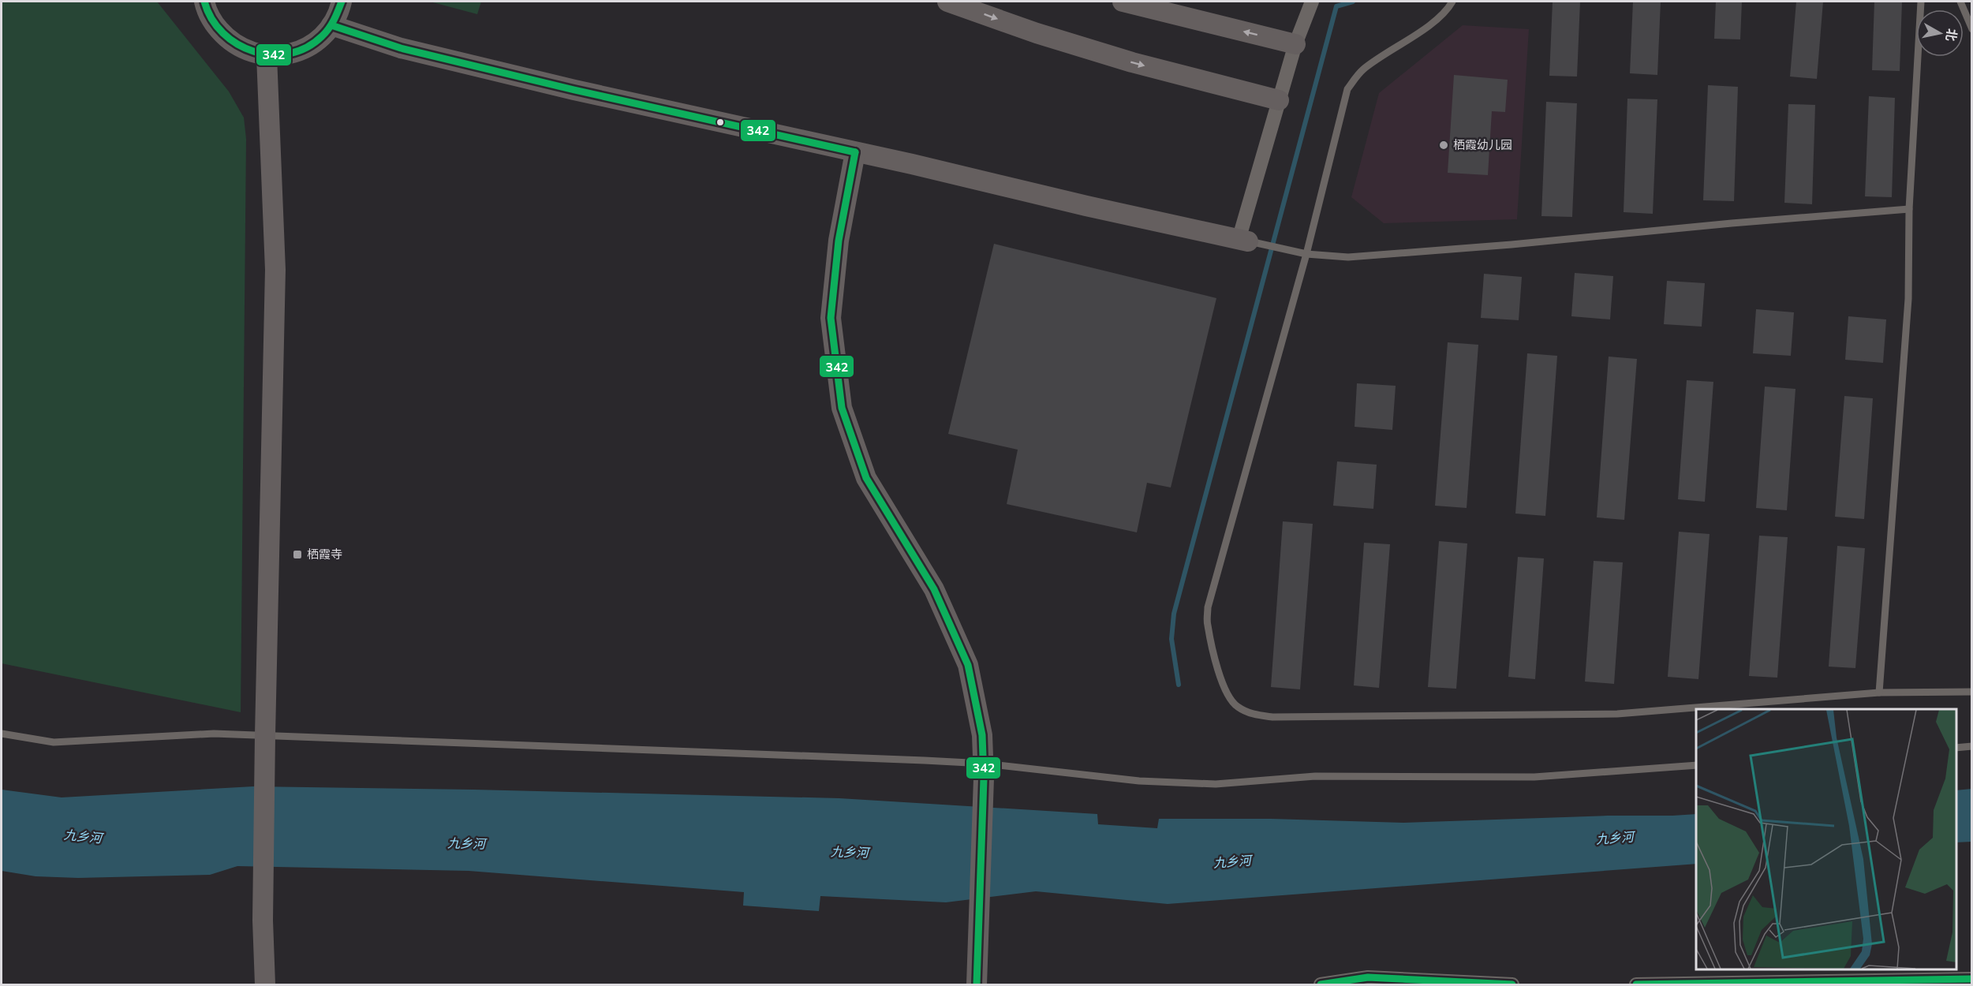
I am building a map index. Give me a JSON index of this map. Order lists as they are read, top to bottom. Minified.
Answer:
{"water":["九乡河"],"places":{"other":["栖霞幼儿园"],"transit":["栖霞寺"]},"lines":["transit line 342"],"north":"right"}
